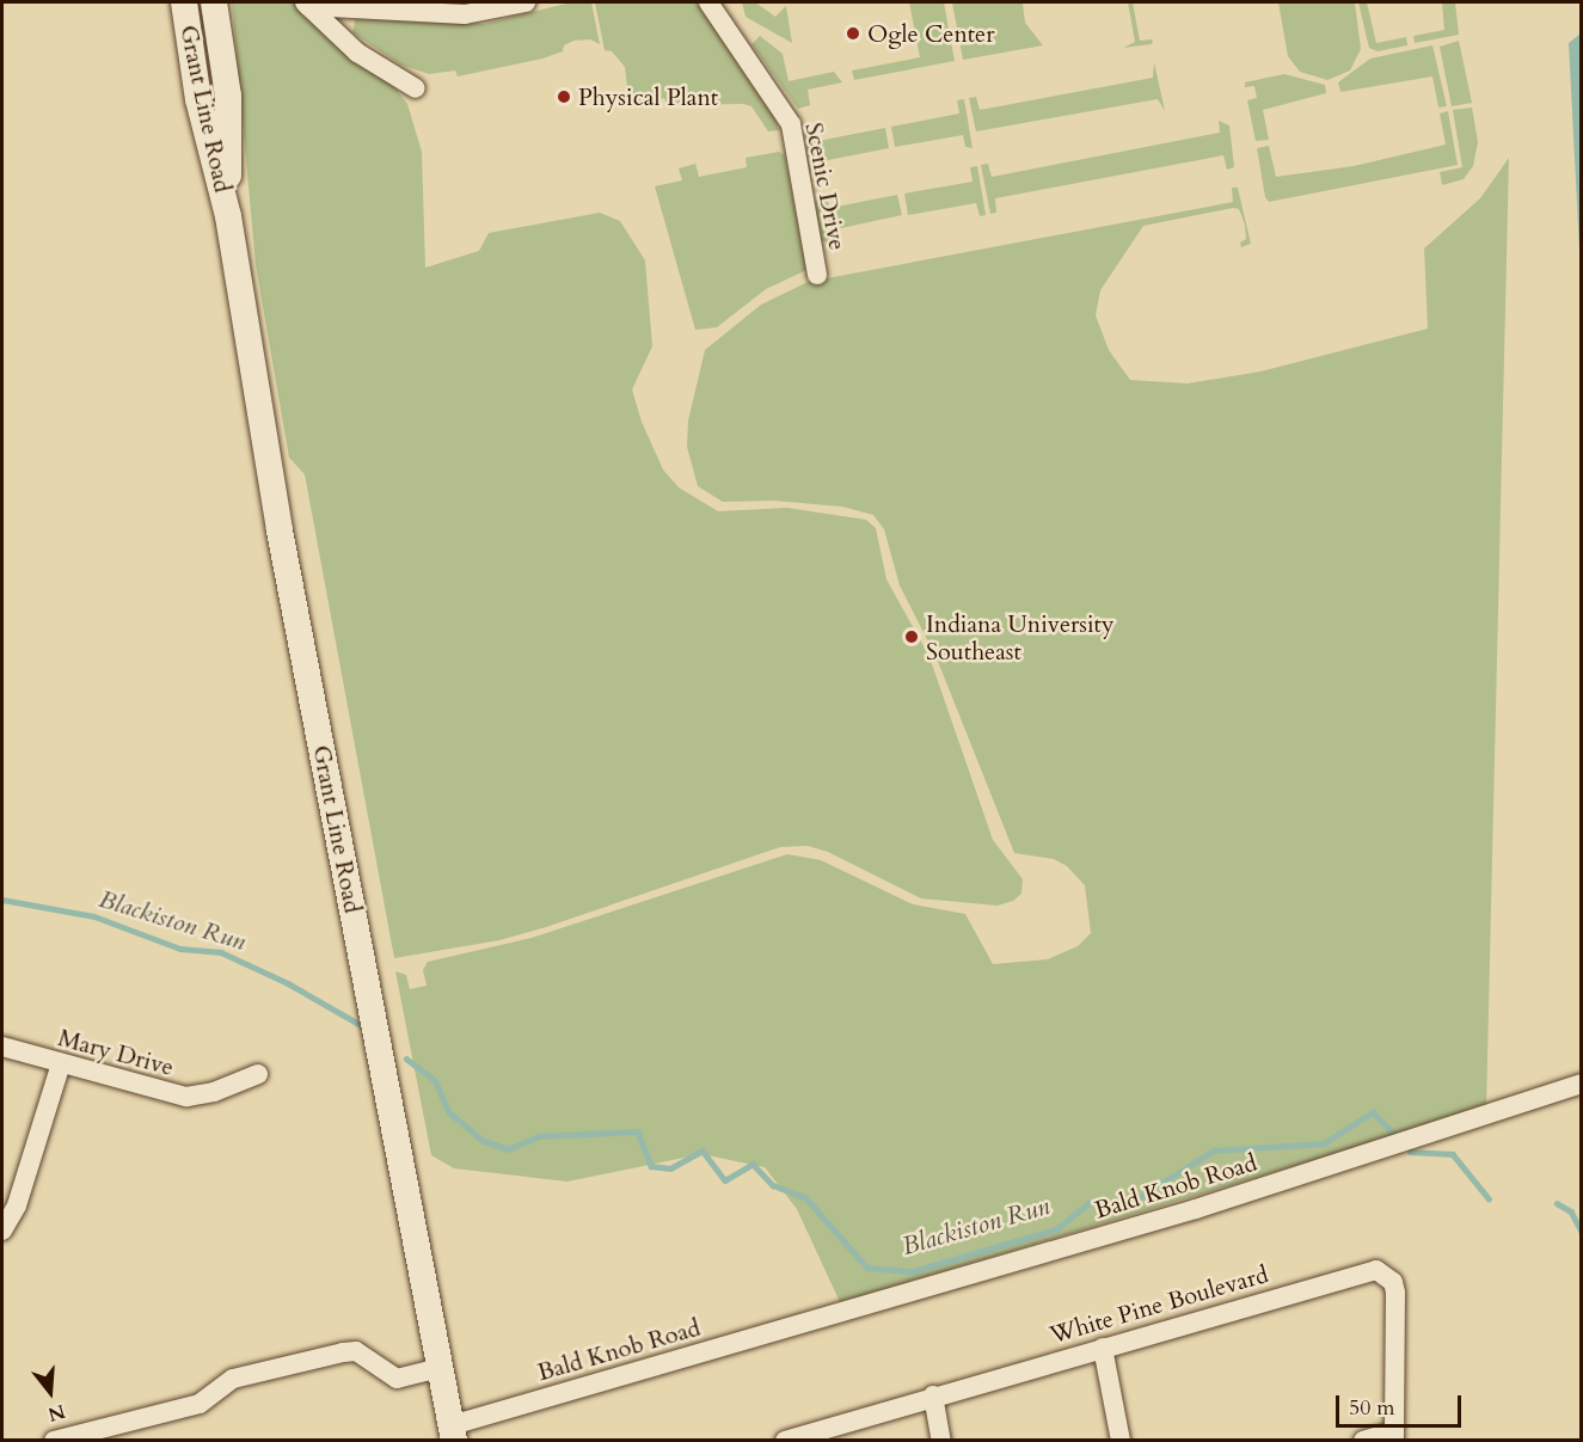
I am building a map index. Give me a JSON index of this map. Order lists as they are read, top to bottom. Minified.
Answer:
{"streets":{"main road":["Grant Line Road"],"street":["Scenic Drive","Mary Drive","Bald Knob Road","White Pine Boulevard"]},"crossings":[["Grant Line Road","Bald Knob Road"]],"water":["Blackiston Run"],"places":["Ogle Center","Physical Plant","Indiana University Southeast"],"scale_bar":"50 m","north":"bottom"}
